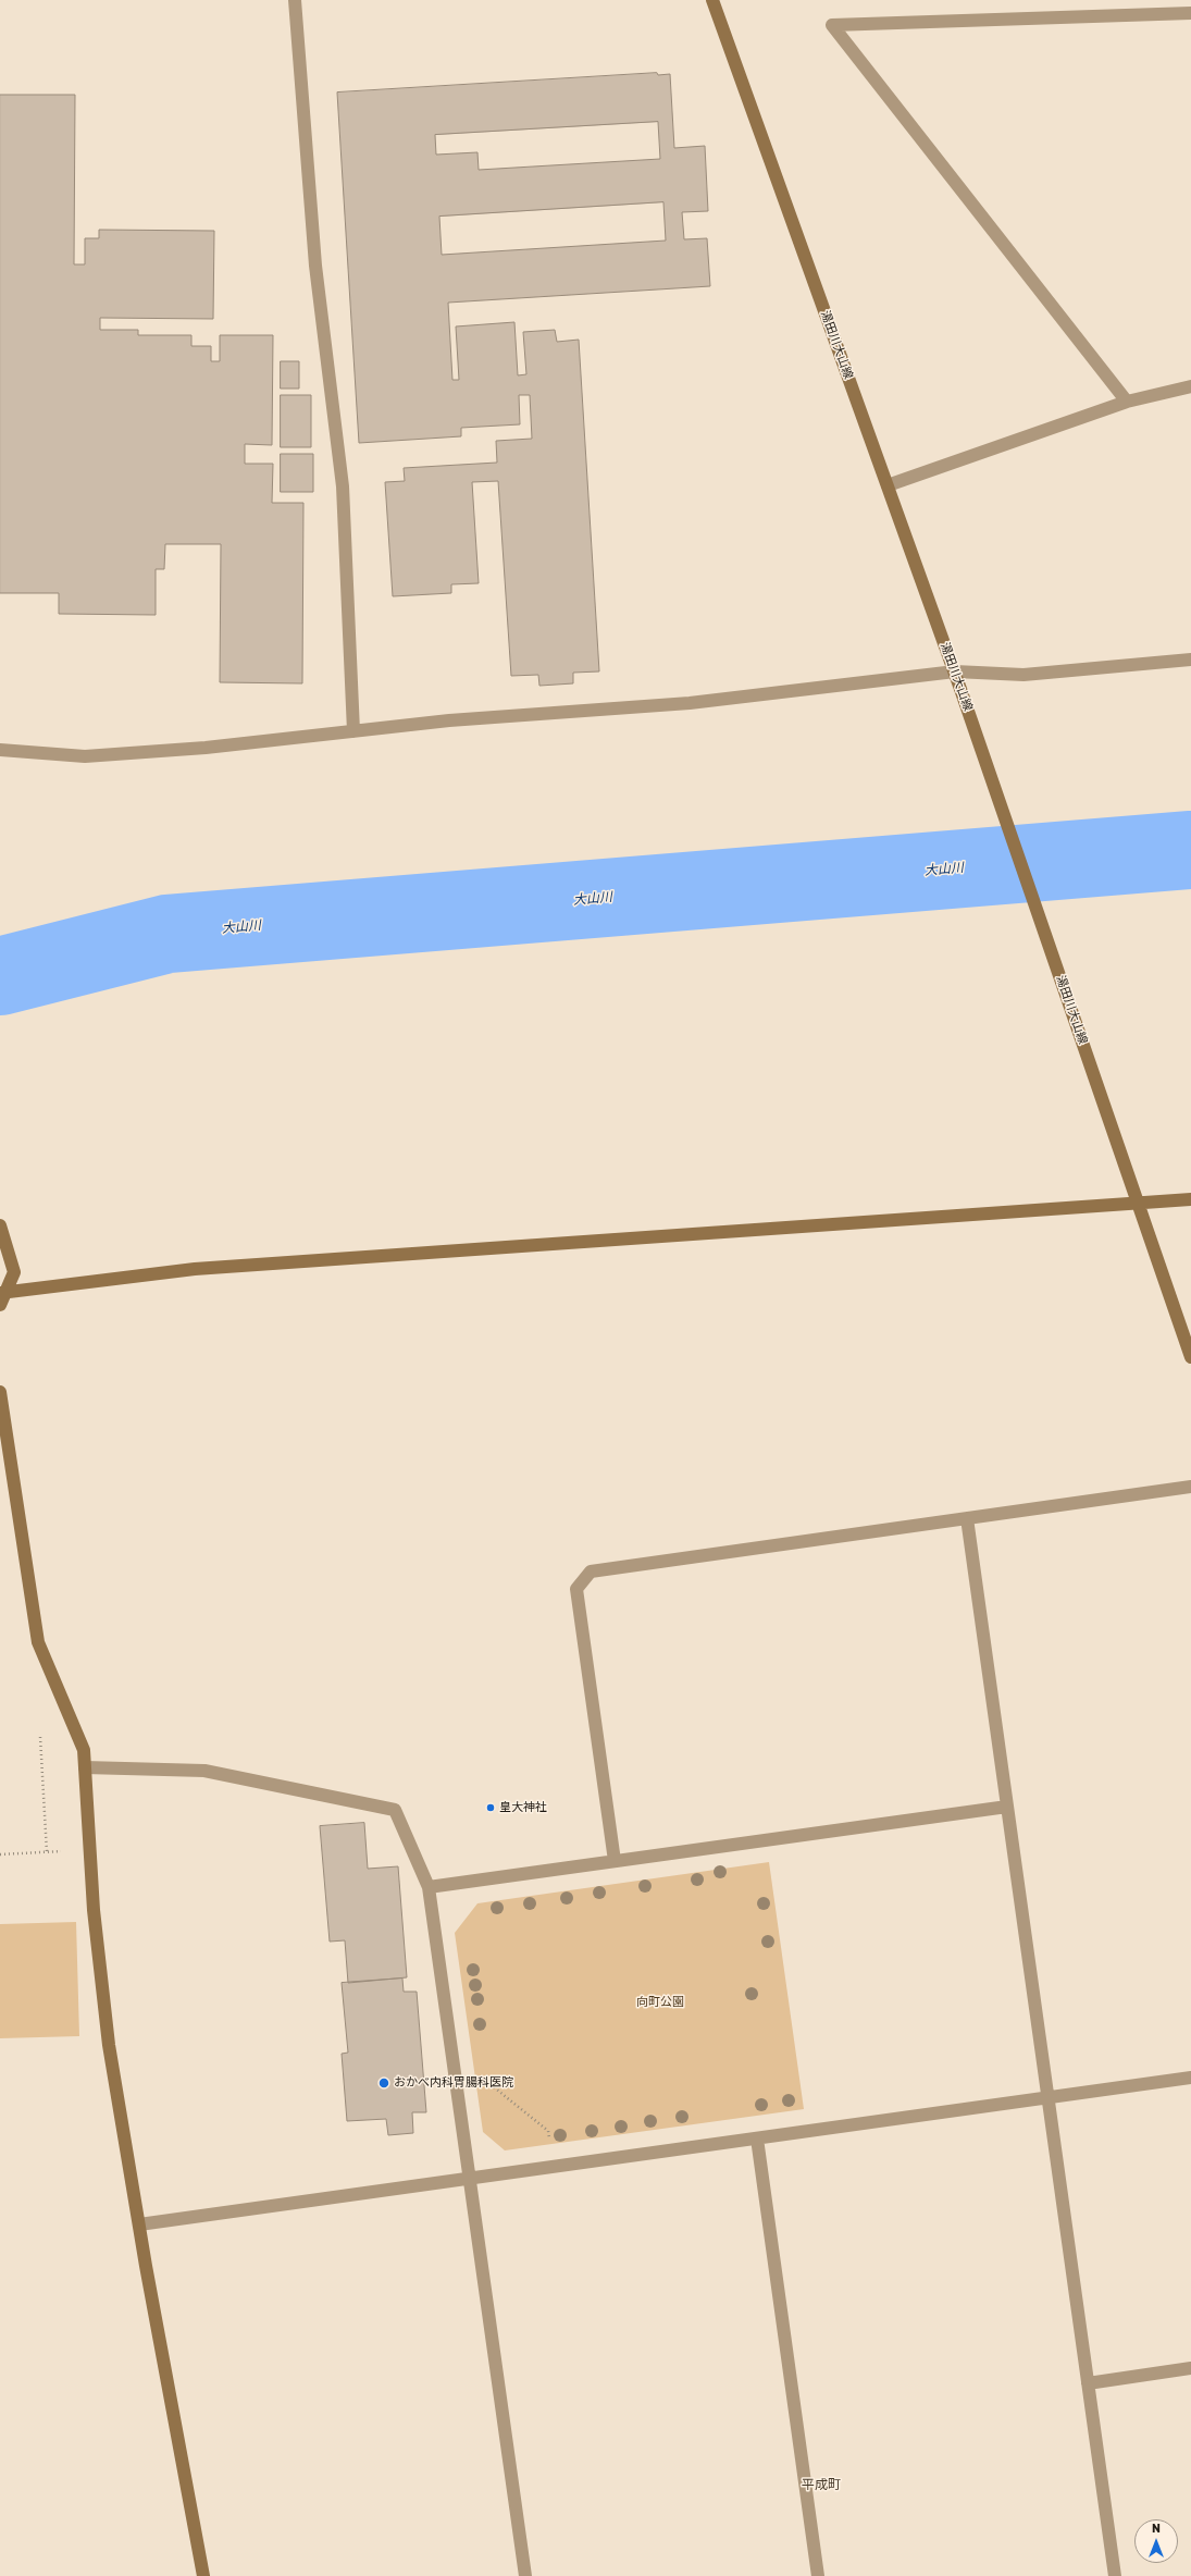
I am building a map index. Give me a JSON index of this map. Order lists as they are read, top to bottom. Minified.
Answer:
{"streets":{"street":["湯田川大山線"]},"districts":["平成町"],"water":["大山川"],"parks":["向町公園"],"places":["皇大神社","おかべ内科胃腸科医院"],"north":"top"}
